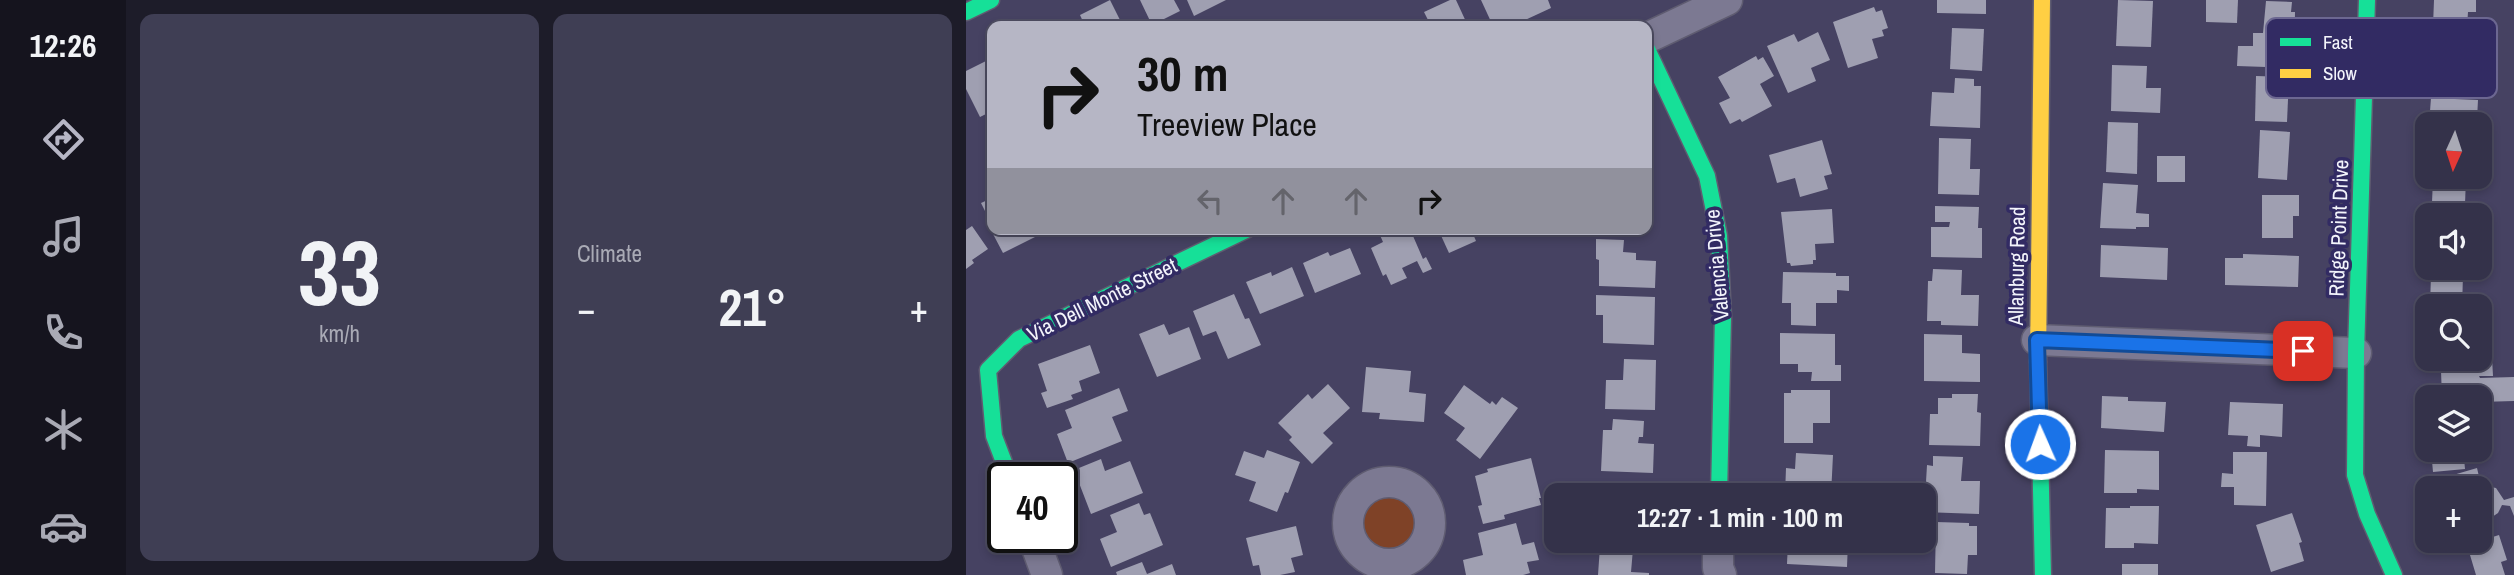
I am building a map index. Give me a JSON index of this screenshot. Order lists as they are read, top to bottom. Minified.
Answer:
{"streets":{"street":["Ridge Point Drive","Valencia Drive","Allanburg Road","Via Dell Monte Street"]},"legend":["Fast","Slow"],"north":"bottom","page":{"tabs":"12:26","tile":[["33","km/h"],"Climate"],"turn":["30 m","Treeview Place"],"map_buttons":"+","heat":["−","21°","+"],"limit":"40","trip":"12:27 · 1 min · 100 m"}}
